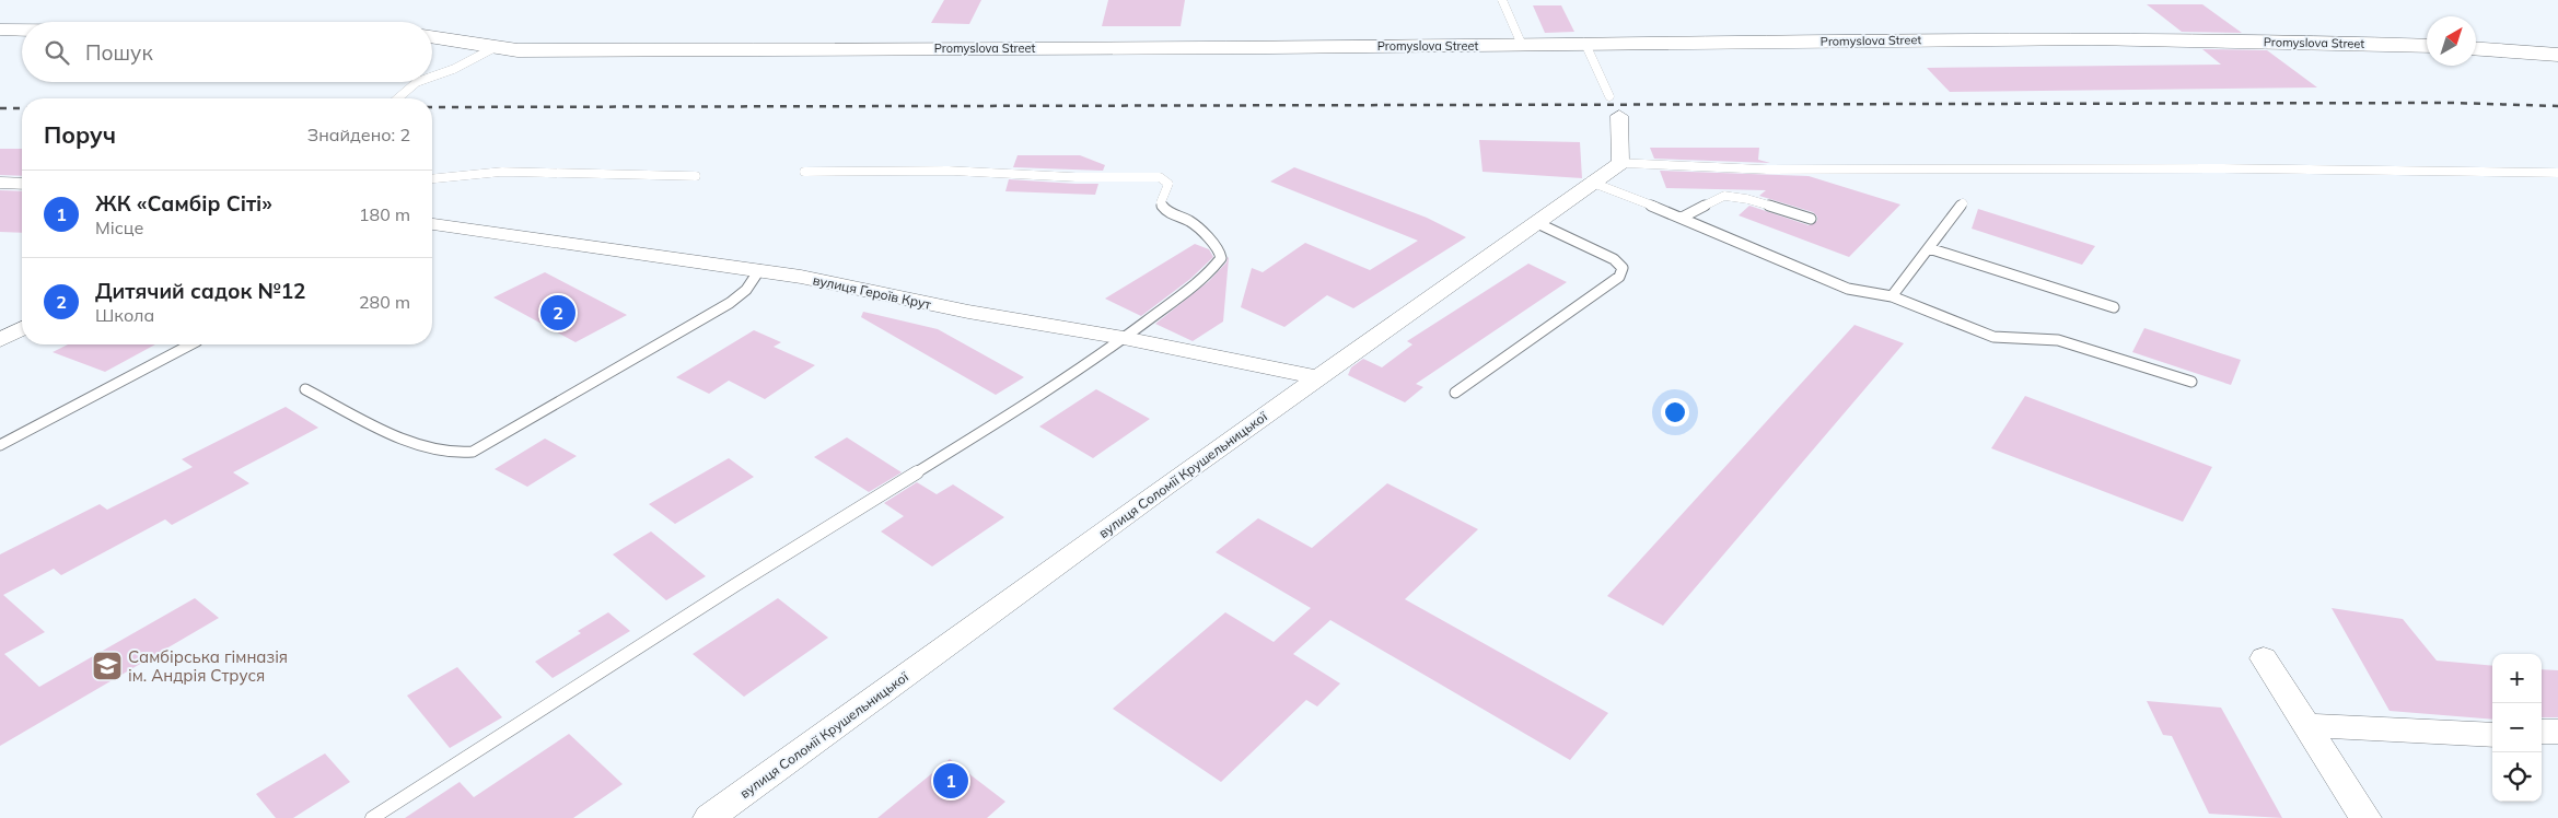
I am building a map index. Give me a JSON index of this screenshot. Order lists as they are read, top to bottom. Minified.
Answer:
{"streets":{"street":["Promyslova Street","вулиця Героїв Крут","вулиця Соломії Крушельницької"]},"crossings":[["вулиця Героїв Крут","вулиця Соломії Крушельницької"]],"places":{"school or university":["Самбірська гімназія ім. Андрія Струся"]},"north":"top right","page":{"search":"Пошук","heading":["Поруч","Знайдено: 2"],"list":[{"mark":"1","name":"ЖК «Самбір Сіті»","note":"Місце","value":"180 m"},{"mark":"2","name":"Дитячий садок №12","note":"Школа","value":"280 m"}],"pins":["2","1"],"map_buttons":["+","−"]}}
